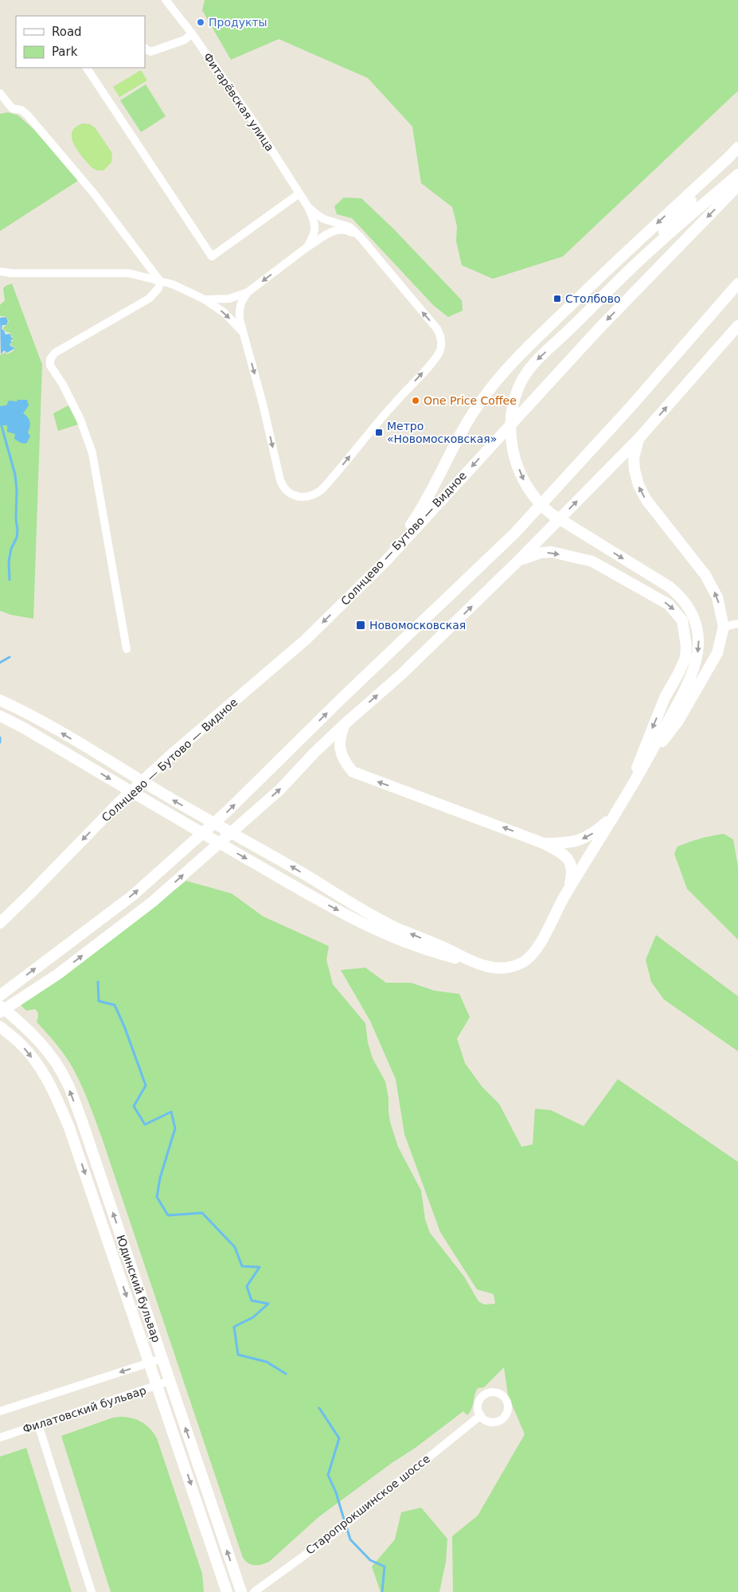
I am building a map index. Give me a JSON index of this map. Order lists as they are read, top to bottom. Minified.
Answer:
{"streets":{"main road":["Солнцево — Бутово — Видное","Юдинский бульвар"],"street":["Фитарёвская улица","Филатовский бульвар","Старопрокшинское шоссе"]},"crossings":[["Юдинский бульвар","Филатовский бульвар"]],"places":{"other":["Продукты","One Price Coffee"],"transit":["Столбово","Метро «Новомосковская»","Новомосковская"]},"legend":["Road","Park"]}
